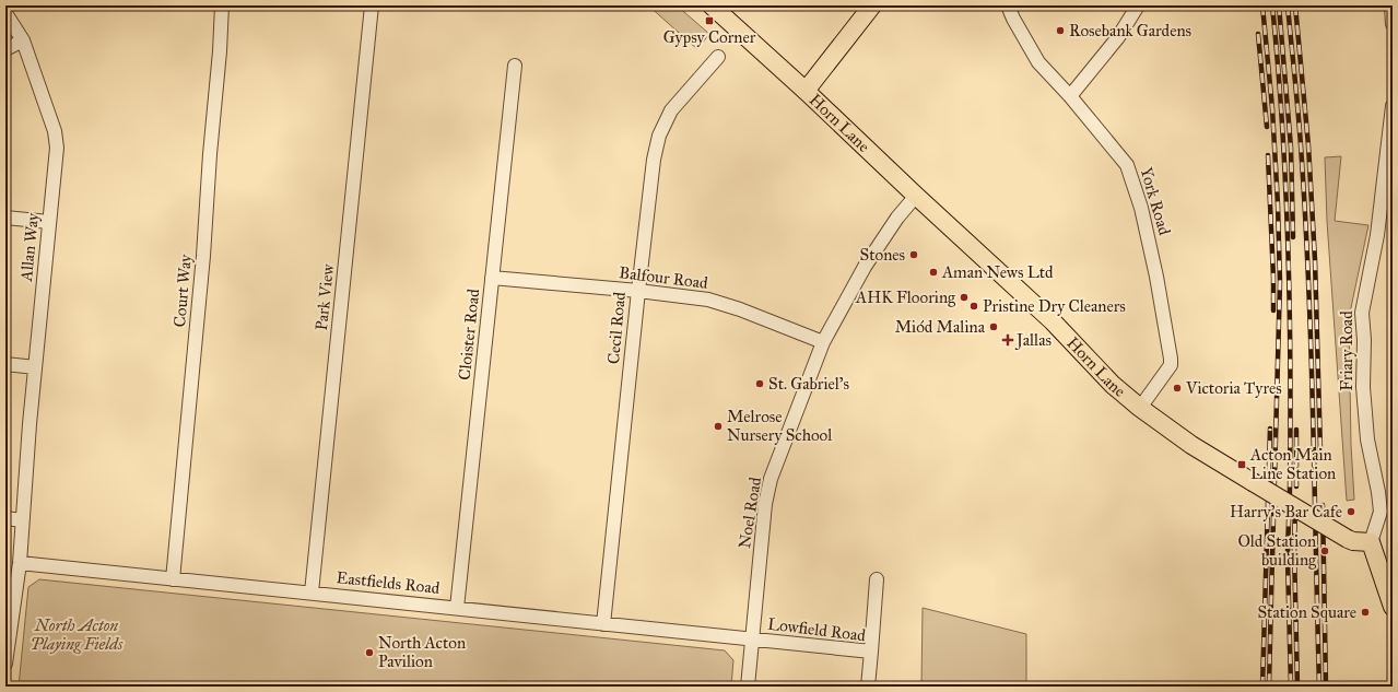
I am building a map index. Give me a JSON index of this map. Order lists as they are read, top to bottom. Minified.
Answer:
{"streets":{"main road":["Horn Lane"],"street":["York Road","Allan Way","Balfour Road","Court Way","Park View","Cecil Road","Cloister Road","Friary Road","Noel Road","Eastfields Road","Lowfield Road"]},"crossings":[["Horn Lane","York Road"],["Horn Lane","Friary Road"],["Horn Lane","Noel Road"],["Allan Way","Eastfields Road"],["Balfour Road","Cecil Road"],["Balfour Road","Cloister Road"],["Balfour Road","Noel Road"],["Court Way","Eastfields Road"],["Park View","Eastfields Road"],["Cecil Road","Eastfields Road"],["Cloister Road","Eastfields Road"],["Noel Road","Eastfields Road"],["Noel Road","Lowfield Road"],["Eastfields Road","Lowfield Road"]],"parks":["North Acton Playing Fields"],"places":{"transit":["Gypsy Corner","Acton Main Line Station"],"other":["Rosebank Gardens","Stones","Aman News Ltd","AHK Flooring","Pristine Dry Cleaners","Miód Malina","St. Gabriel's","Victoria Tyres","Melrose Nursery School","Harry's Bar Cafe","Old Station building","Station Square","North Acton Pavilion"],"health":["Jallas"]}}
